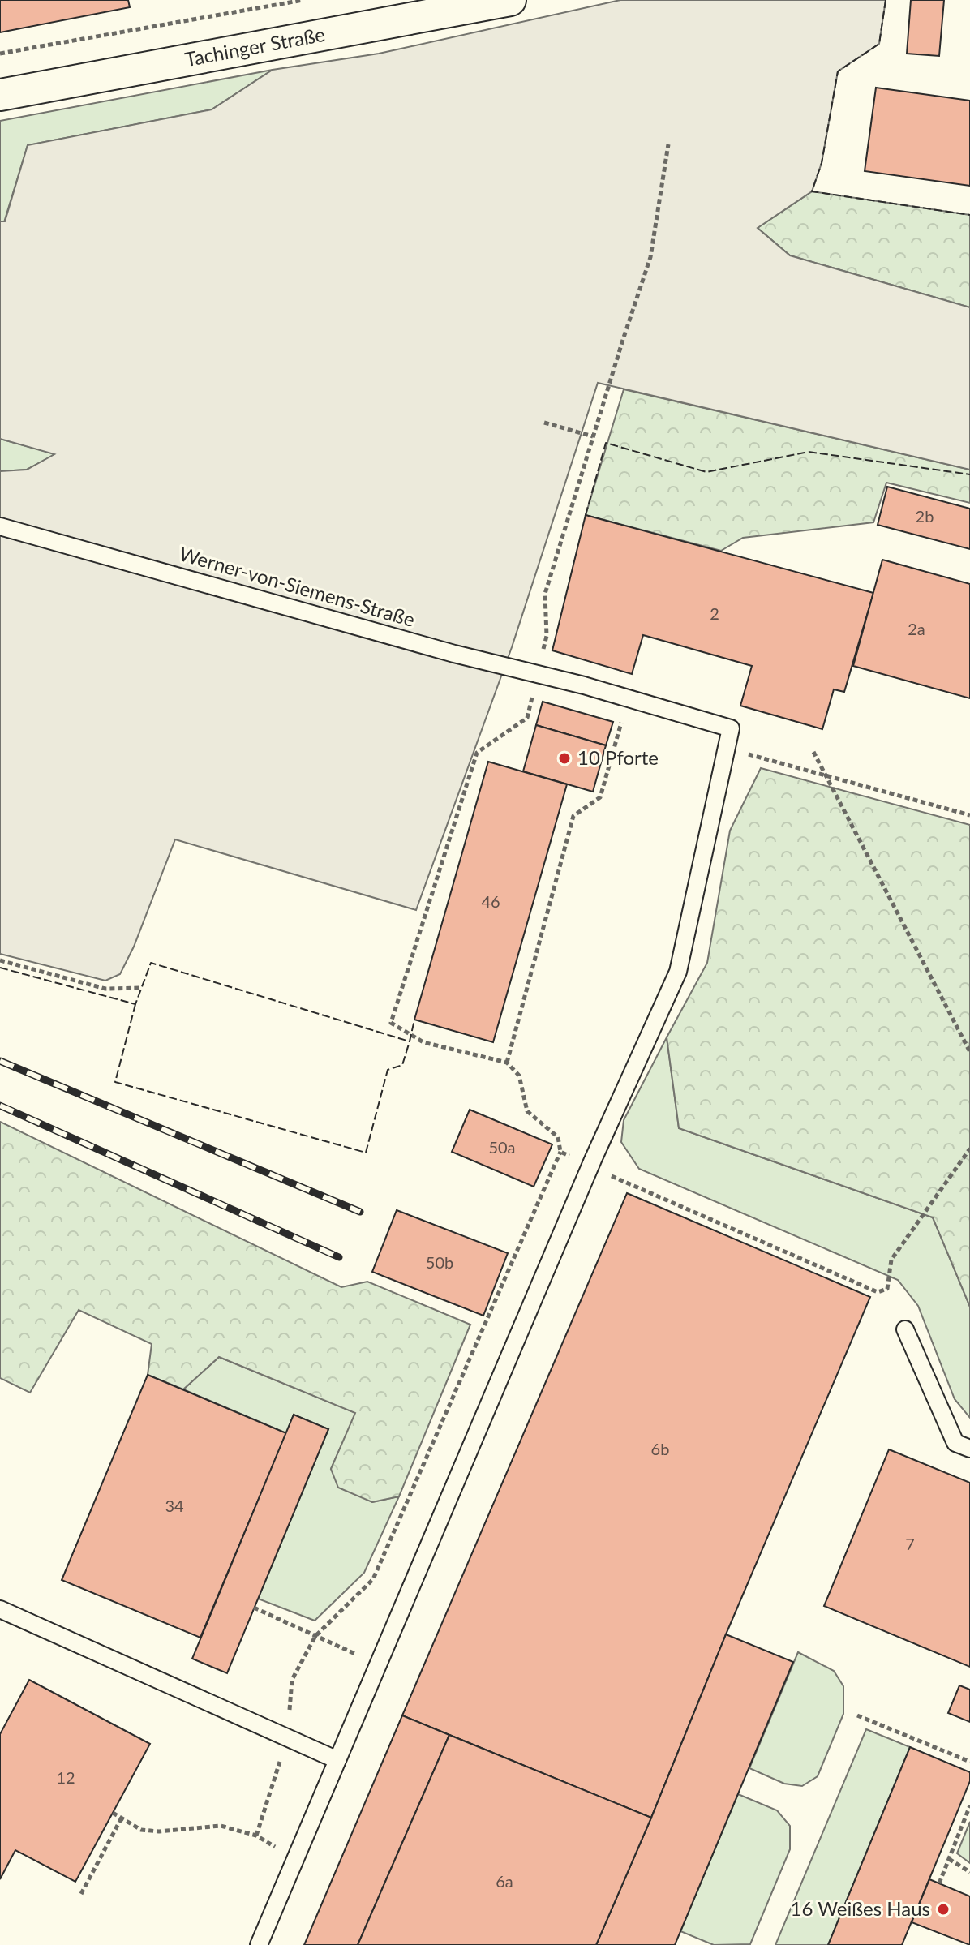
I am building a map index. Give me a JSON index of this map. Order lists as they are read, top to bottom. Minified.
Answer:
{"streets":{"street":["Tachinger Straße"],"lane":["Werner-von-Siemens-Straße"]},"places":["10 Pforte","16 Weißes Haus"],"house_numbers":["2b","2","2a","46","50a","50b","6b","34","7","12","6a"]}
